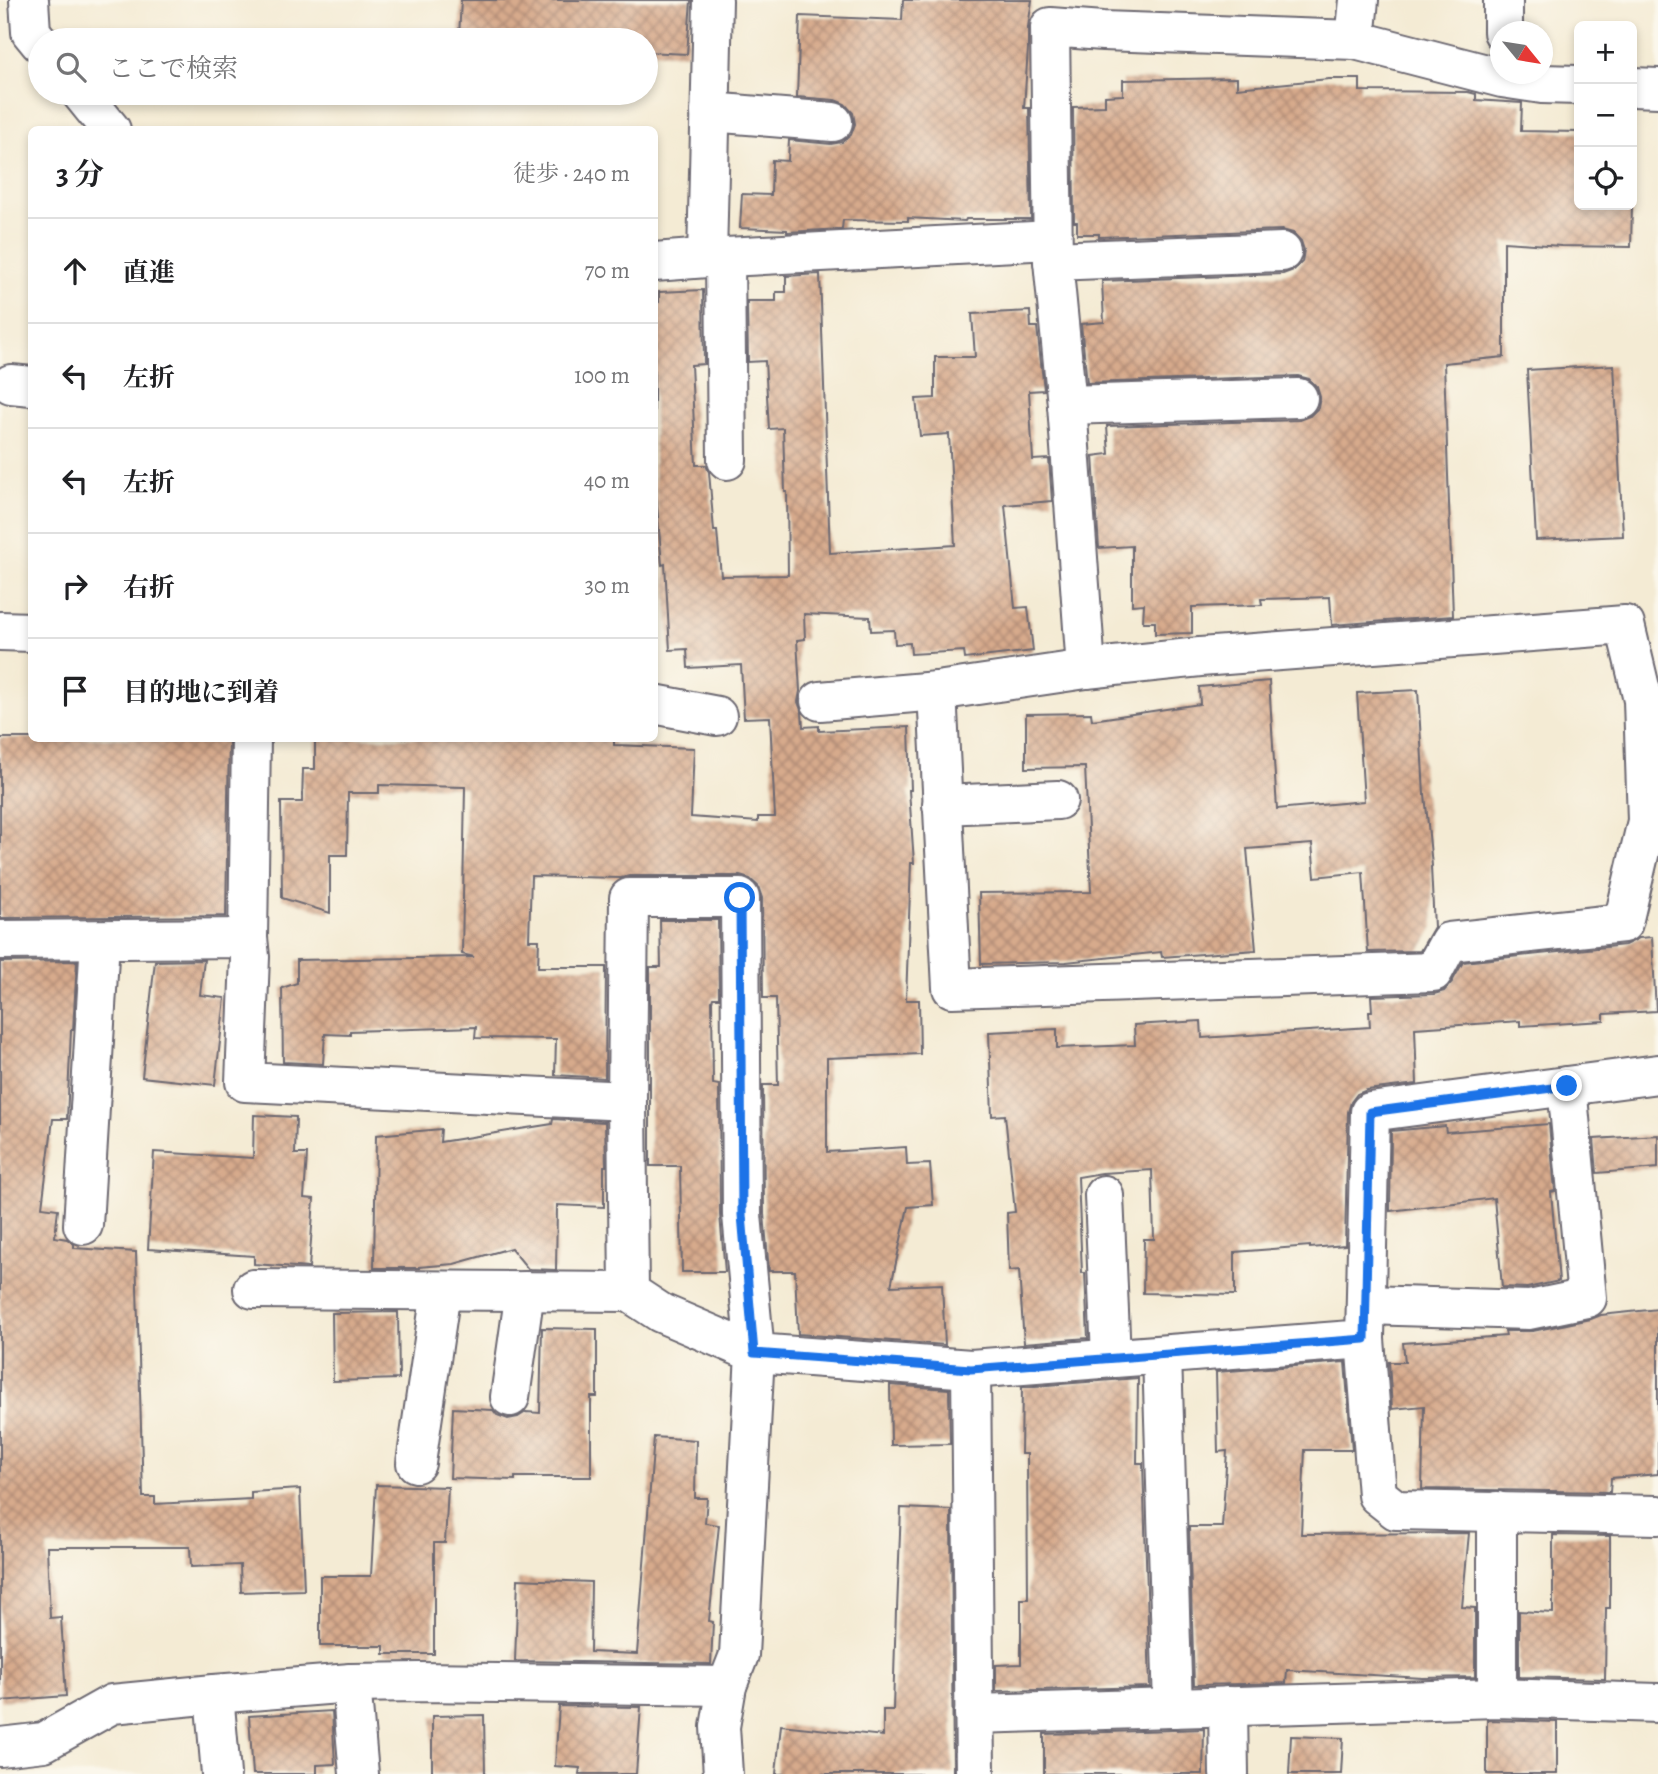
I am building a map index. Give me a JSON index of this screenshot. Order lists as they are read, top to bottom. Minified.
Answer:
{"north":"bottom right","page":{"map_buttons":["+","−"],"search":"ここで検索","heading":["3 分","徒歩 · 240 m"],"list":[["直進","70 m"],["左折","100 m"],["左折","40 m"],["右折","30 m"],"目的地に到着"]}}
